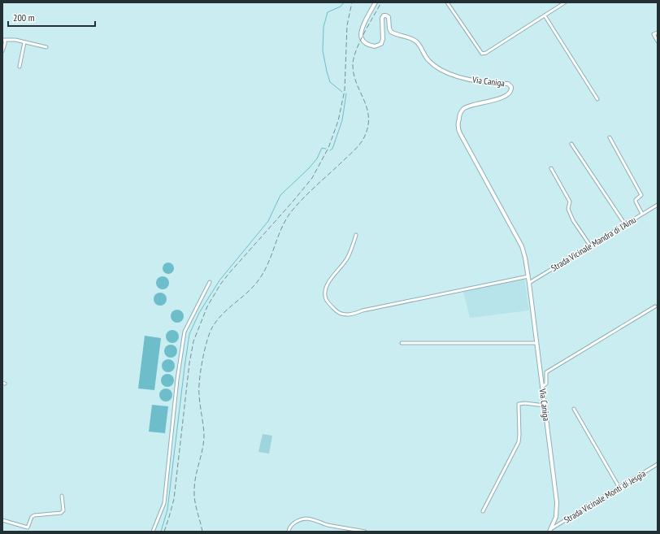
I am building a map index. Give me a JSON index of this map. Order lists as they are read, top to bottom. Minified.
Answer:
{"streets":{"street":["Via Caniga","Strada Vicinale Mandra di l'Ainu","Strada Vicinale Monti di Jesgia"]},"crossings":[["Via Caniga","Strada Vicinale Mandra di l'Ainu"],["Via Caniga","Strada Vicinale Monti di Jesgia"]],"scale_bar":"200 m"}
